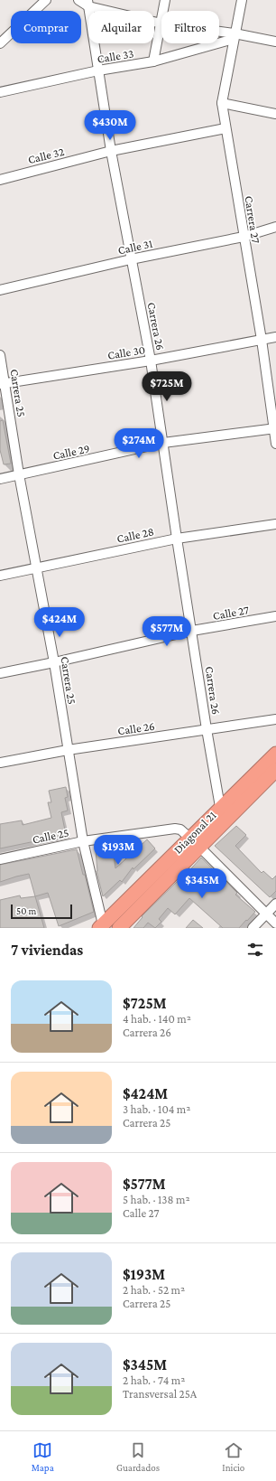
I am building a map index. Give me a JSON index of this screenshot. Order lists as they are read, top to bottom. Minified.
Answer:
{"streets":{"highway":["Diagonal 21"],"street":["Calle 33","Calle 32","Carrera 27","Calle 31","Carrera 26","Calle 30","Carrera 25","Calle 29","Calle 28","Calle 27","Calle 26","Calle 25"]},"crossings":[["Calle 33","Carrera 27"],["Calle 33","Carrera 26"],["Calle 32","Carrera 27"],["Calle 32","Carrera 26"],["Carrera 27","Calle 31"],["Carrera 27","Calle 30"],["Carrera 27","Calle 29"],["Calle 31","Carrera 26"],["Carrera 26","Calle 30"],["Carrera 26","Calle 29"],["Carrera 26","Calle 28"],["Carrera 26","Calle 27"],["Carrera 26","Calle 26"],["Carrera 26","Diagonal 21"],["Calle 30","Carrera 25"],["Carrera 25","Calle 29"],["Carrera 25","Calle 28"],["Carrera 25","Calle 27"],["Carrera 25","Calle 26"],["Carrera 25","Diagonal 21"],["Carrera 25","Calle 25"],["Diagonal 21","Calle 25"]],"scale_bar":"50 m","page":{"chip":["Comprar","Alquilar","Filtros"],"price":["$430M","$725M","$274M","$424M","$577M","$193M","$345M"],"scale":"50 m","heading":"7 viviendas","list":[{"name":"$725M","note":"4 hab. · 140 m² · Carrera 26"},{"name":"$424M","note":"3 hab. · 104 m² · Carrera 25"},{"name":"$577M","note":"5 hab. · 138 m² · Calle 27"},{"name":"$193M","note":"2 hab. · 52 m² · Carrera 25"},{"name":"$345M","note":"2 hab. · 74 m² · Transversal 25A"}],"tabs":["Mapa","Guardados","Inicio"]}}
